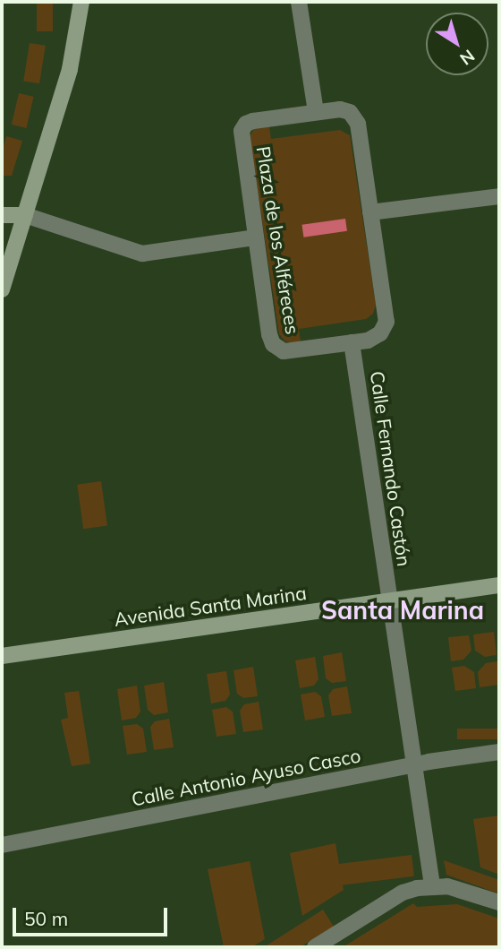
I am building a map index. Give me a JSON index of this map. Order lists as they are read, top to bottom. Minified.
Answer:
{"streets":{"street":["Plaza de los Alféreces","Calle Fernando Castón","Avenida Santa Marina","Calle Antonio Ayuso Casco"]},"crossings":[["Plaza de los Alféreces","Calle Fernando Castón"],["Calle Fernando Castón","Avenida Santa Marina"],["Calle Fernando Castón","Calle Antonio Ayuso Casco"]],"districts":["Santa Marina"],"scale_bar":"50 m","north":"bottom right"}
